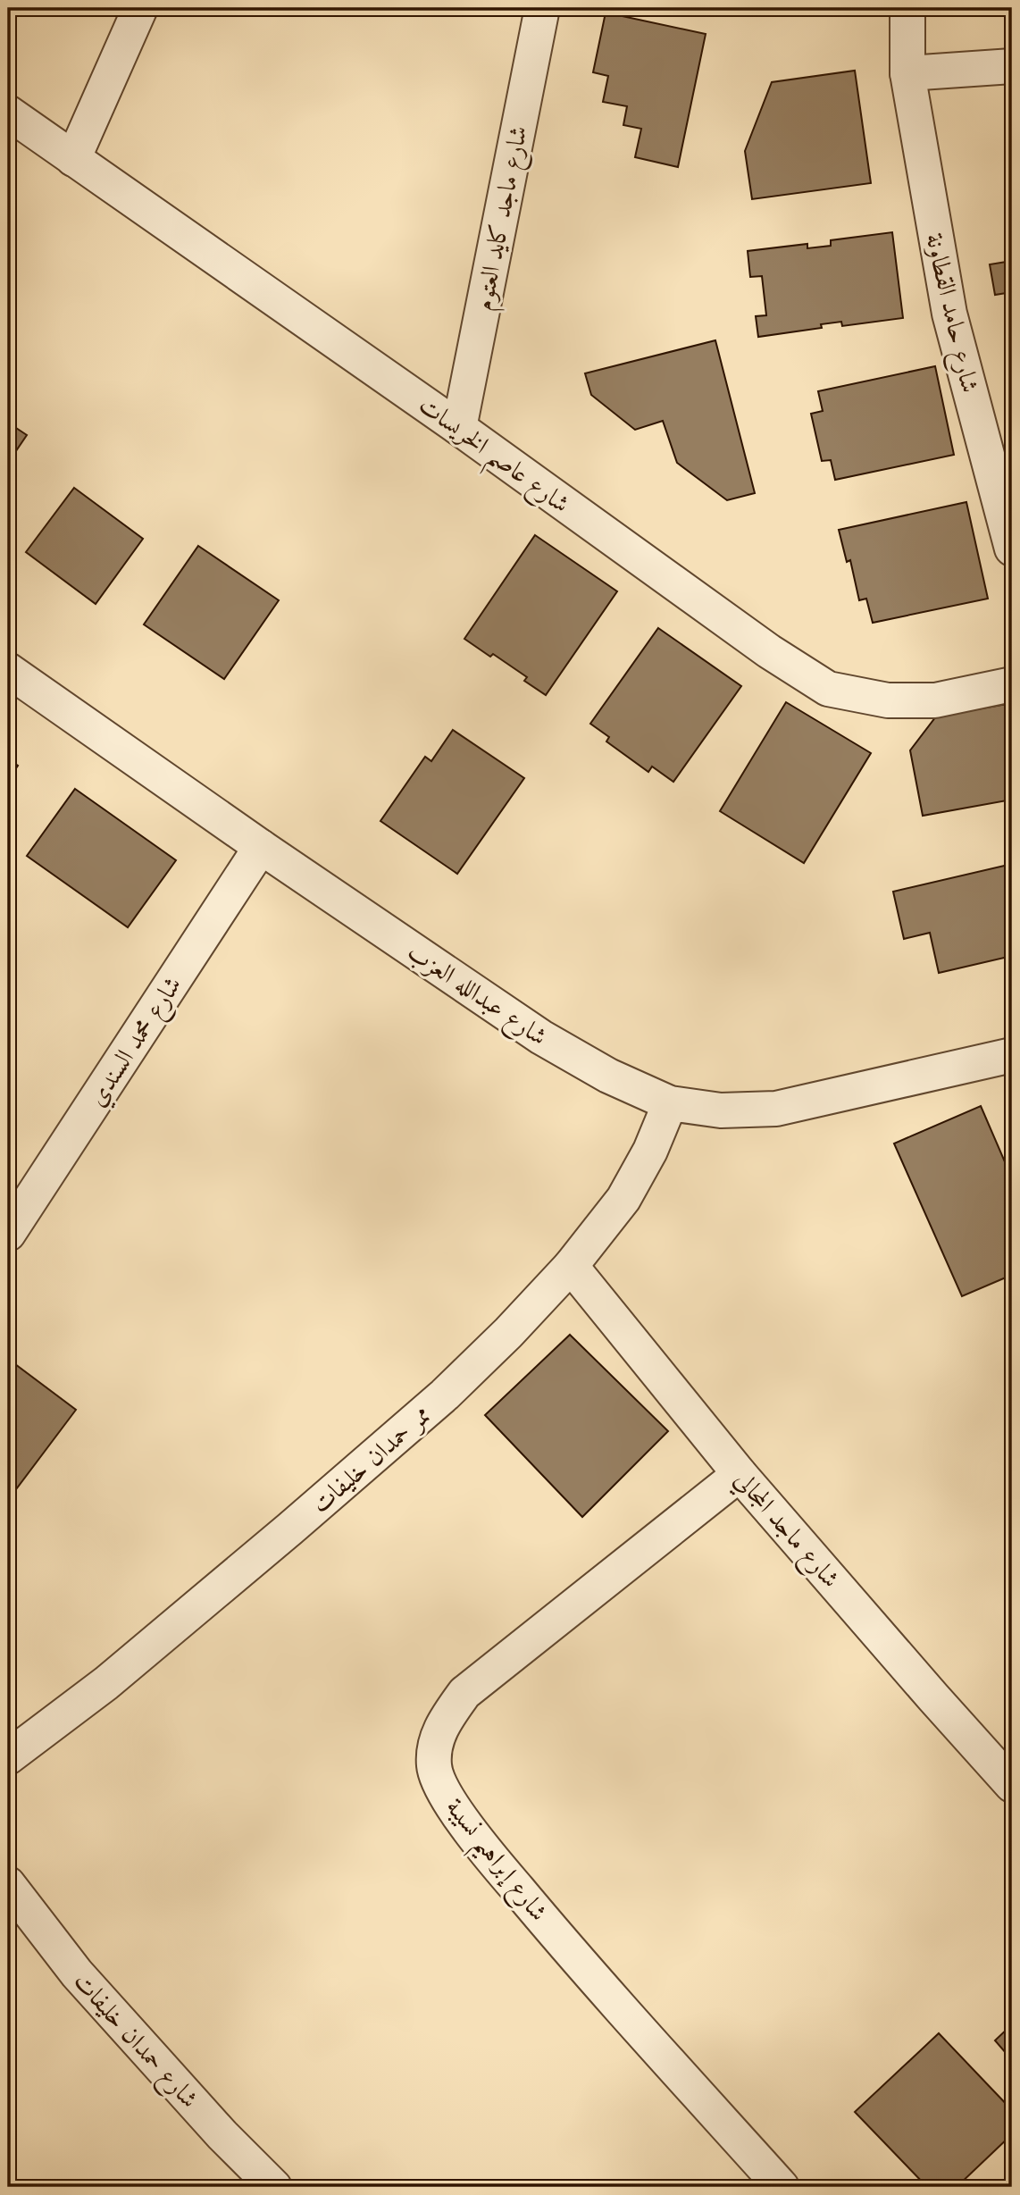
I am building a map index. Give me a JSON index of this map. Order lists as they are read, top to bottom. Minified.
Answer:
{"streets":{"street":["شارع ماجد كايد العتوم","شارع حامد القطاونة","شارع عاصم الخريسات","شارع عبدالله العزب","شارع محمد السندي","ممر حمدان خليفات","شارع ماجد المجالي","شارع إبراهيم نسيبة","شارع حمدان خليفات"]},"crossings":[["شارع ماجد كايد العتوم","شارع عاصم الخريسات"],["شارع عبدالله العزب","شارع محمد السندي"],["شارع عبدالله العزب","ممر حمدان خليفات"],["ممر حمدان خليفات","شارع ماجد المجالي"],["شارع ماجد المجالي","شارع إبراهيم نسيبة"]]}
